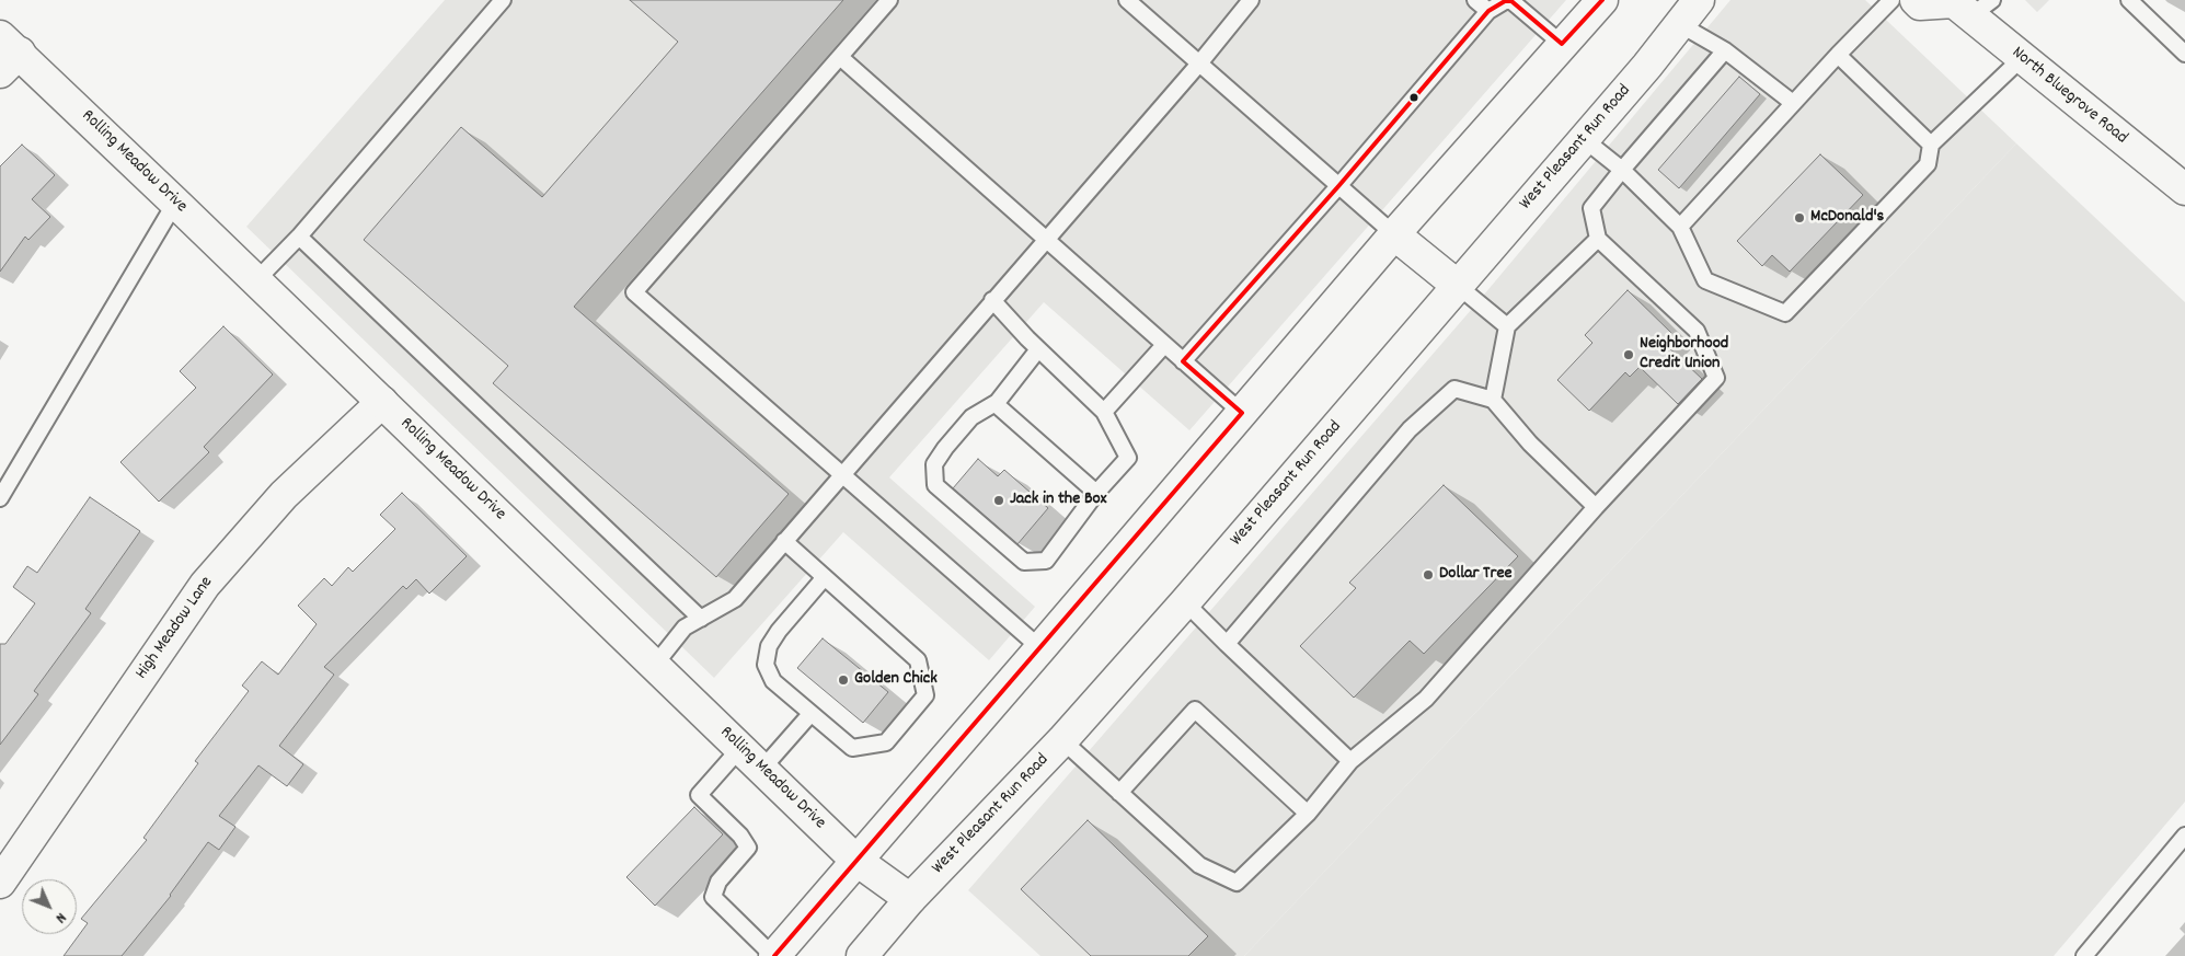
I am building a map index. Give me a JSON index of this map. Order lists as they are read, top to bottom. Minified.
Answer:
{"streets":{"main road":["North Bluegrove Road","West Pleasant Run Road","Rolling Meadow Drive","High Meadow Lane"]},"crossings":[["West Pleasant Run Road","Rolling Meadow Drive"],["Rolling Meadow Drive","High Meadow Lane"]],"places":["McDonald's","Neighborhood Credit Union","Jack in the Box","Dollar Tree","Golden Chick"],"north":"bottom right"}
